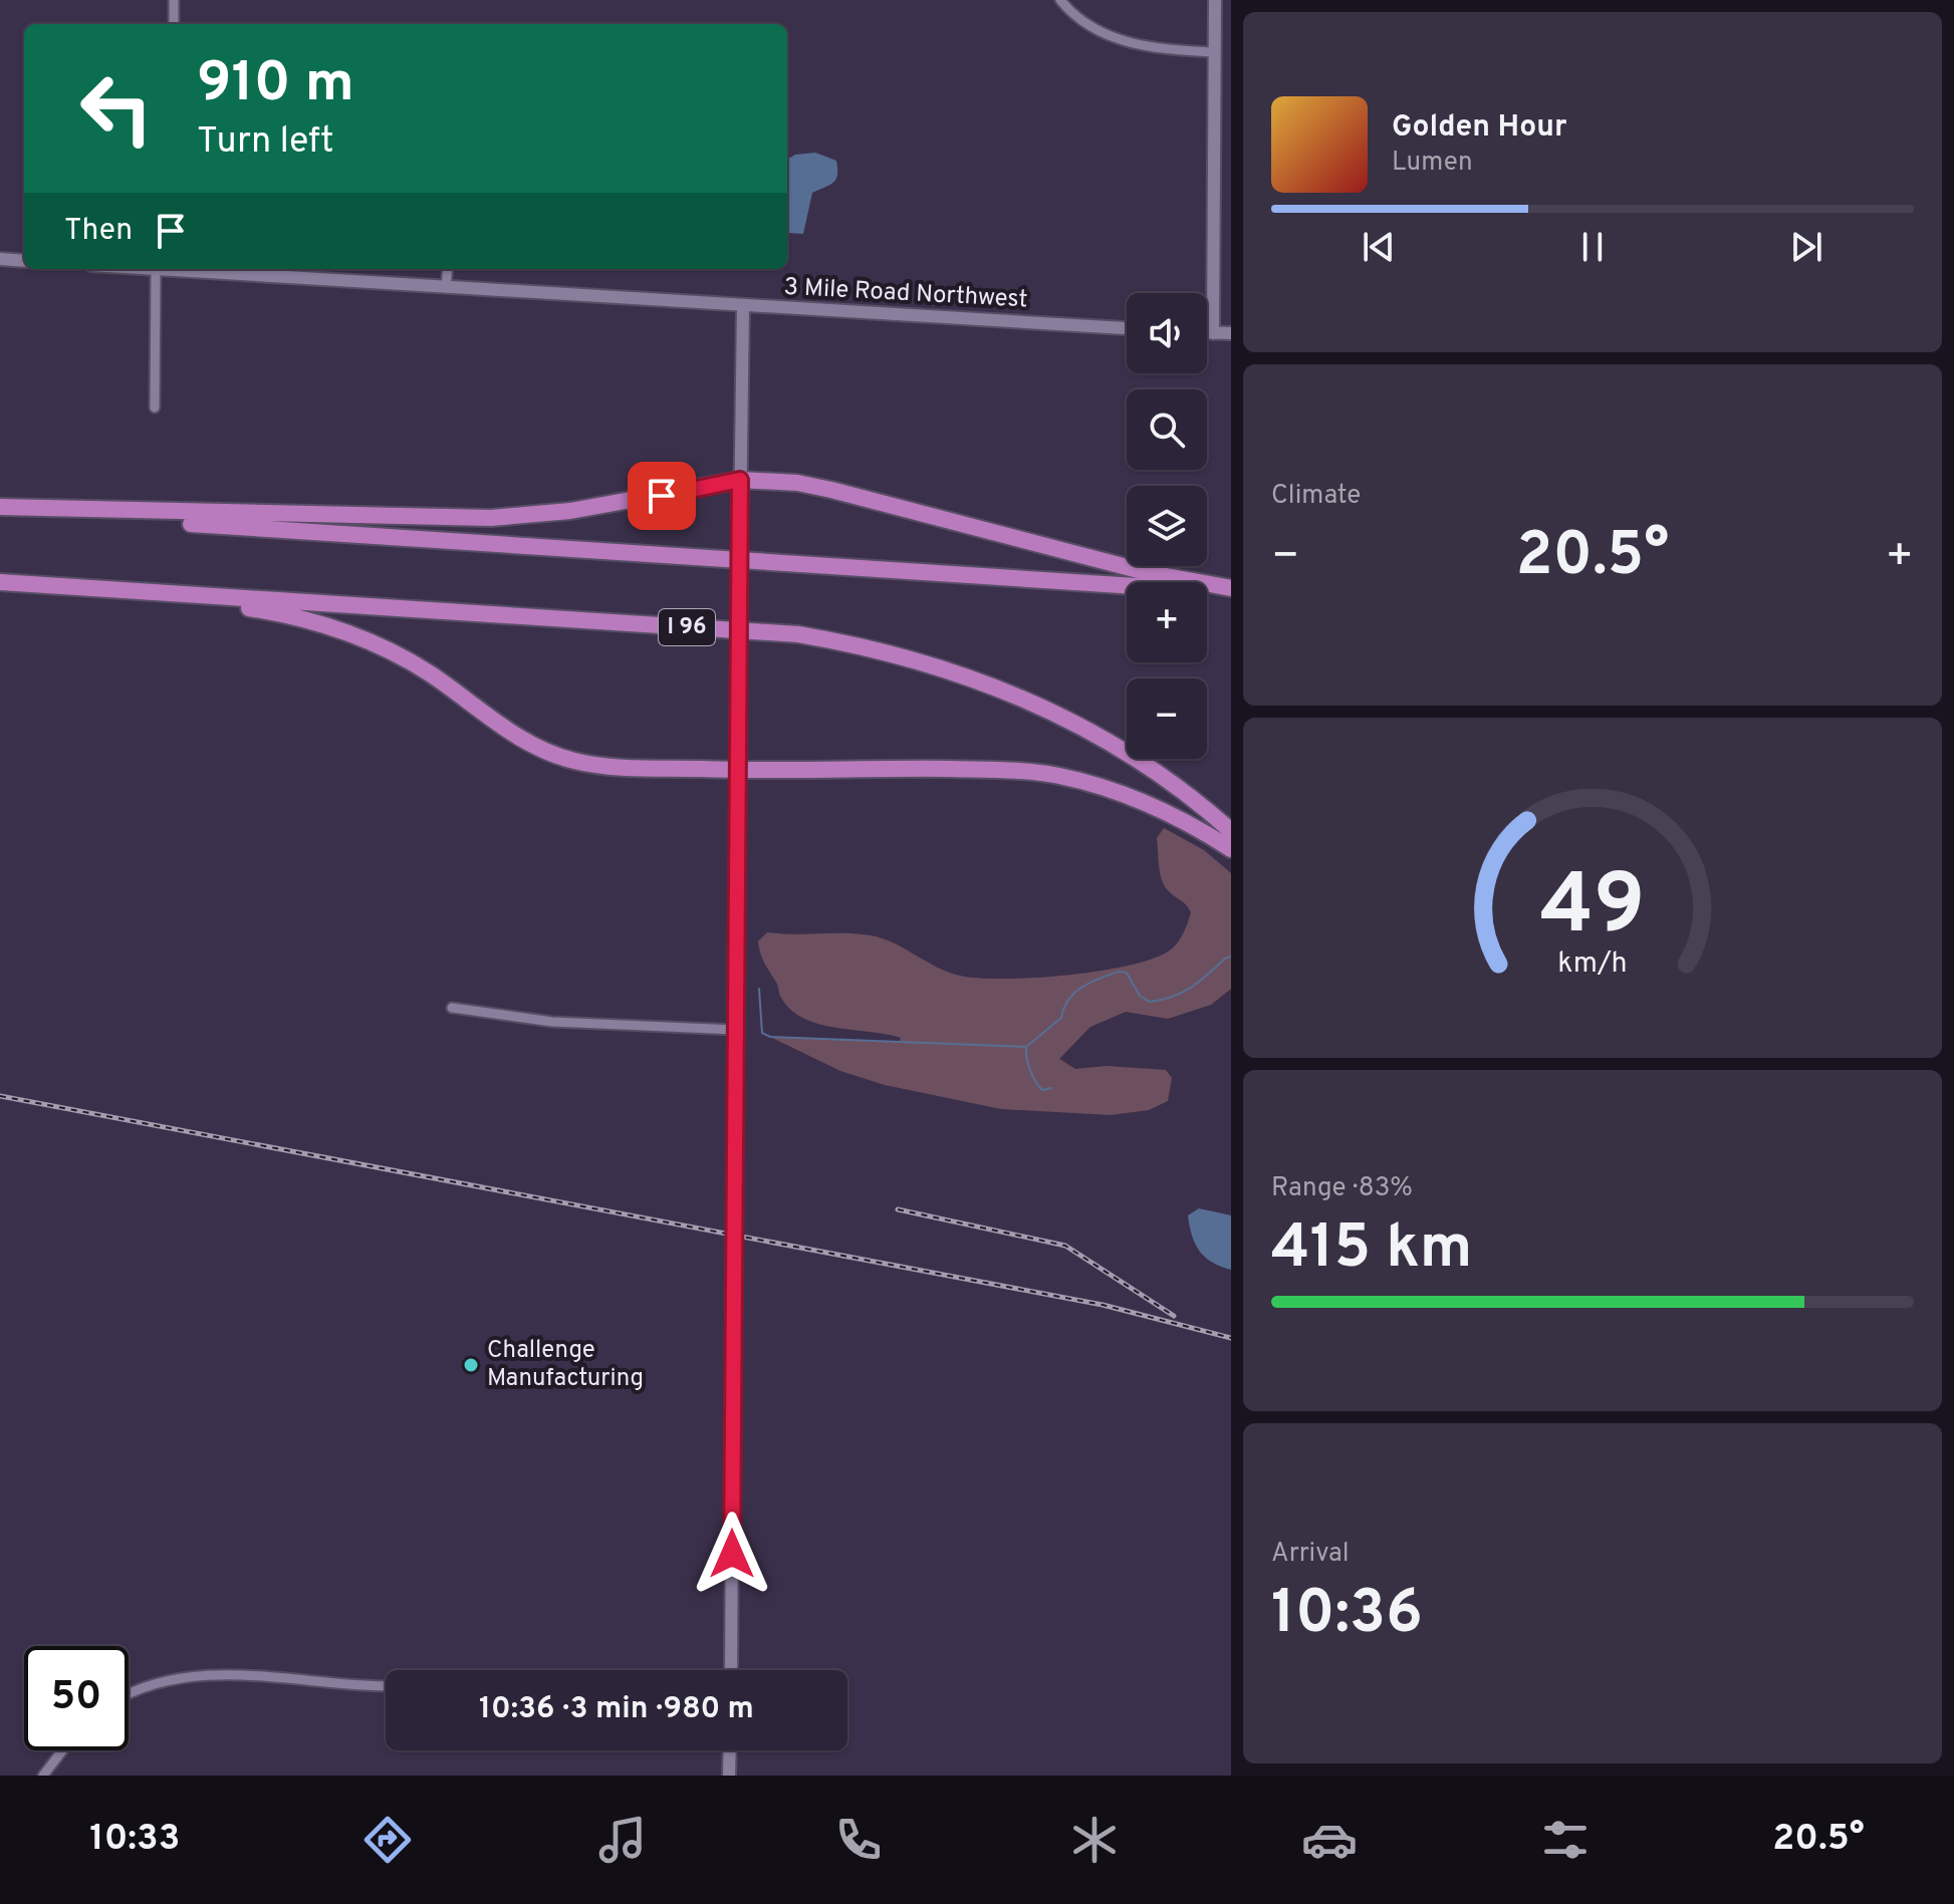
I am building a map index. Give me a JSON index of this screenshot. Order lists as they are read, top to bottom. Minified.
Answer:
{"streets":{"highway":["I 96"],"main road":["3 Mile Road Northwest"]},"places":["Challenge Manufacturing"],"page":{"turn":["910 m","Turn left"],"song":["Golden Hour","Lumen"],"then":"Then","map_buttons":["+","−"],"tile":["Climate",["Range · 83%","415 km"],["Arrival","10:36"]],"heat":["−","20.5°","+"],"limit":"50","trip":"10:36 · 3 min · 980 m","tabs":["10:33","20.5°"],"gauge":["49","km/h"]}}
